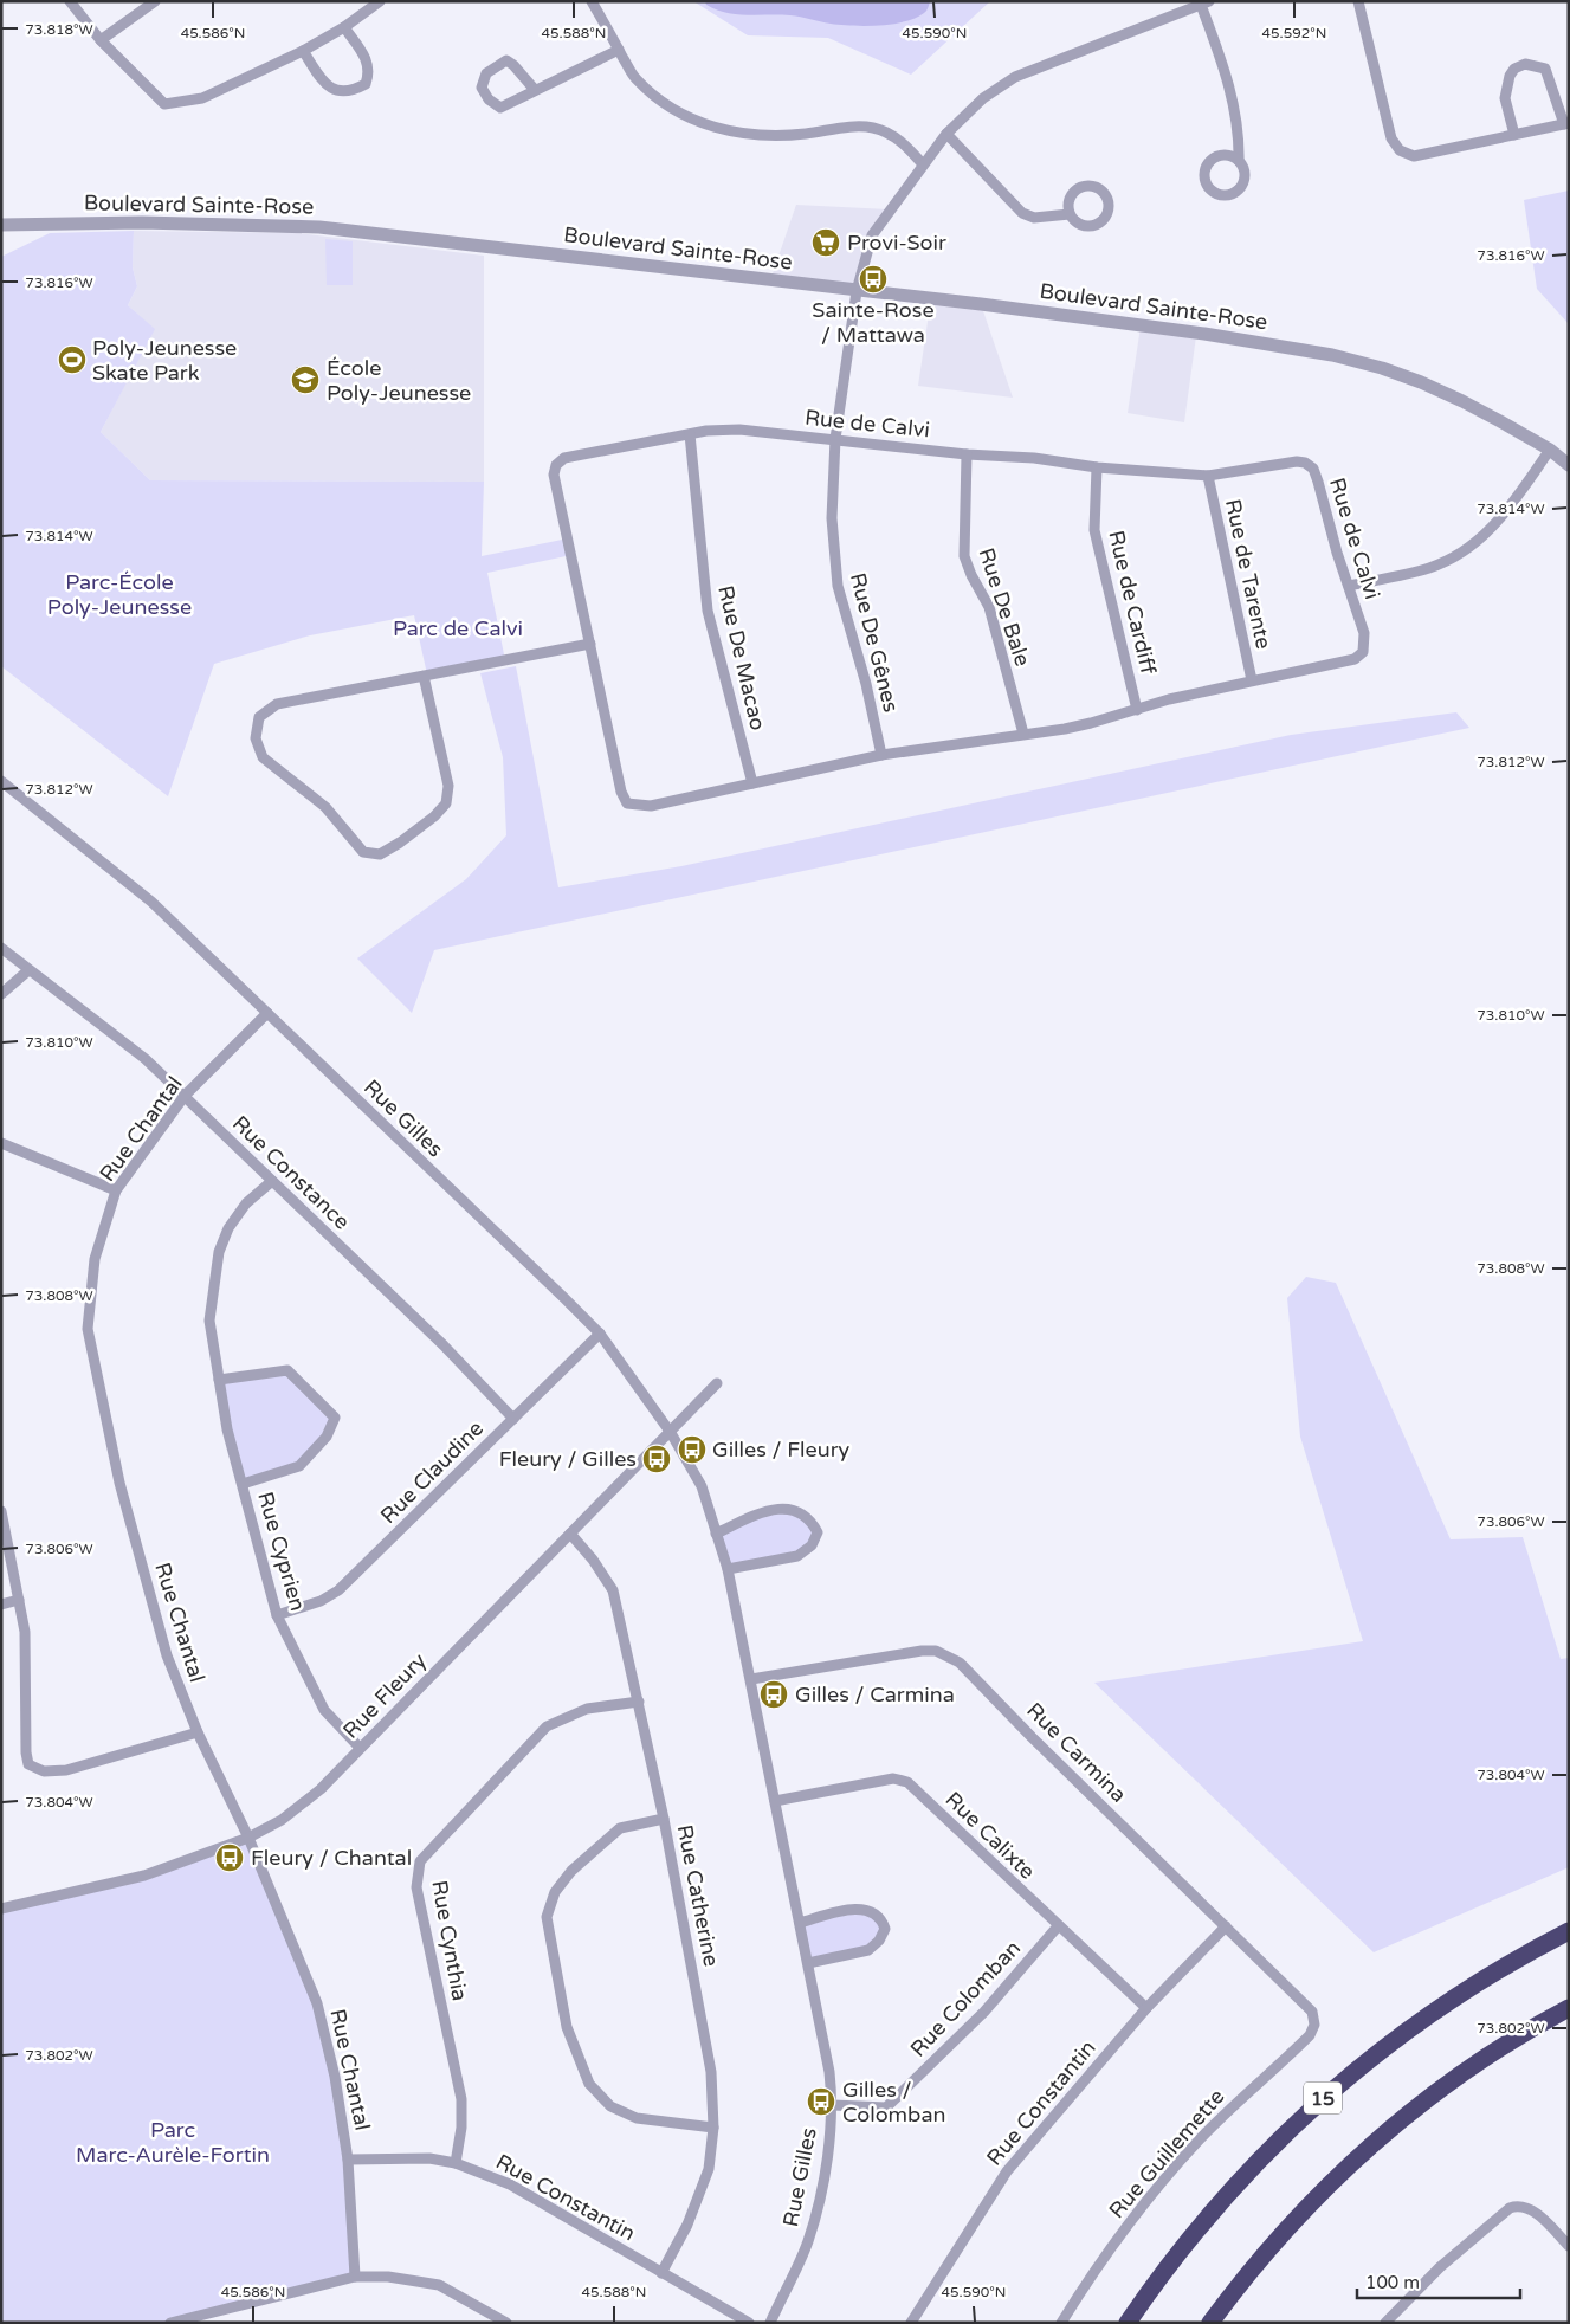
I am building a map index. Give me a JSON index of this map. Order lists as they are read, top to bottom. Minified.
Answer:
{"streets":{"highway":["15"],"street":["Boulevard Sainte-Rose","Rue de Calvi","Rue de Tarente","Rue de Cardiff","Rue De Bale","Rue De Gênes","Rue De Macao","Rue Gilles","Rue Chantal","Rue Constance","Rue Claudine","Rue Cyprien","Rue Fleury","Rue Carmina","Rue Calixte","Rue Catherine","Rue Cynthia","Rue Colomban","Rue Constantin","Rue Guillemette"]},"crossings":[["Boulevard Sainte-Rose","Rue De Gênes"],["Rue de Calvi","Rue de Tarente"],["Rue de Calvi","Rue de Cardiff"],["Rue de Calvi","Rue De Bale"],["Rue de Calvi","Rue De Gênes"],["Rue de Calvi","Rue De Macao"],["Rue Gilles","Rue Chantal"],["Rue Gilles","Rue Claudine"],["Rue Gilles","Rue Fleury"],["Rue Gilles","Rue Carmina"],["Rue Gilles","Rue Calixte"],["Rue Gilles","Rue Colomban"],["Rue Chantal","Rue Constance"],["Rue Chantal","Rue Fleury"],["Rue Chantal","Rue Constantin"],["Rue Constance","Rue Claudine"],["Rue Constance","Rue Cyprien"],["Rue Claudine","Rue Cyprien"],["Rue Cyprien","Rue Fleury"],["Rue Fleury","Rue Catherine"],["Rue Carmina","Rue Constantin"],["Rue Carmina","Rue Guillemette"],["Rue Calixte","Rue Colomban"],["Rue Calixte","Rue Constantin"],["Rue Catherine","Rue Cynthia"],["Rue Catherine","Rue Constantin"],["Rue Cynthia","Rue Constantin"]],"parks":["Parc-École Poly-Jeunesse","Parc de Calvi","Parc Marc-Aurèle-Fortin"],"places":{"supermarket":["Provi-Soir"],"bus stop":["Sainte-Rose / Mattawa","Gilles / Fleury","Fleury / Gilles","Gilles / Carmina","Fleury / Chantal","Gilles / Colomban"],"sports":["Poly-Jeunesse Skate Park"],"school or university":["École Poly-Jeunesse"]},"scale_bar":"100 m","coordinates":["73.818°W","45.586°N","45.588°N","45.590°N","45.592°N","73.816°W","73.814°W","73.812°W","73.810°W","73.808°W","73.806°W","73.804°W","73.802°W"]}
